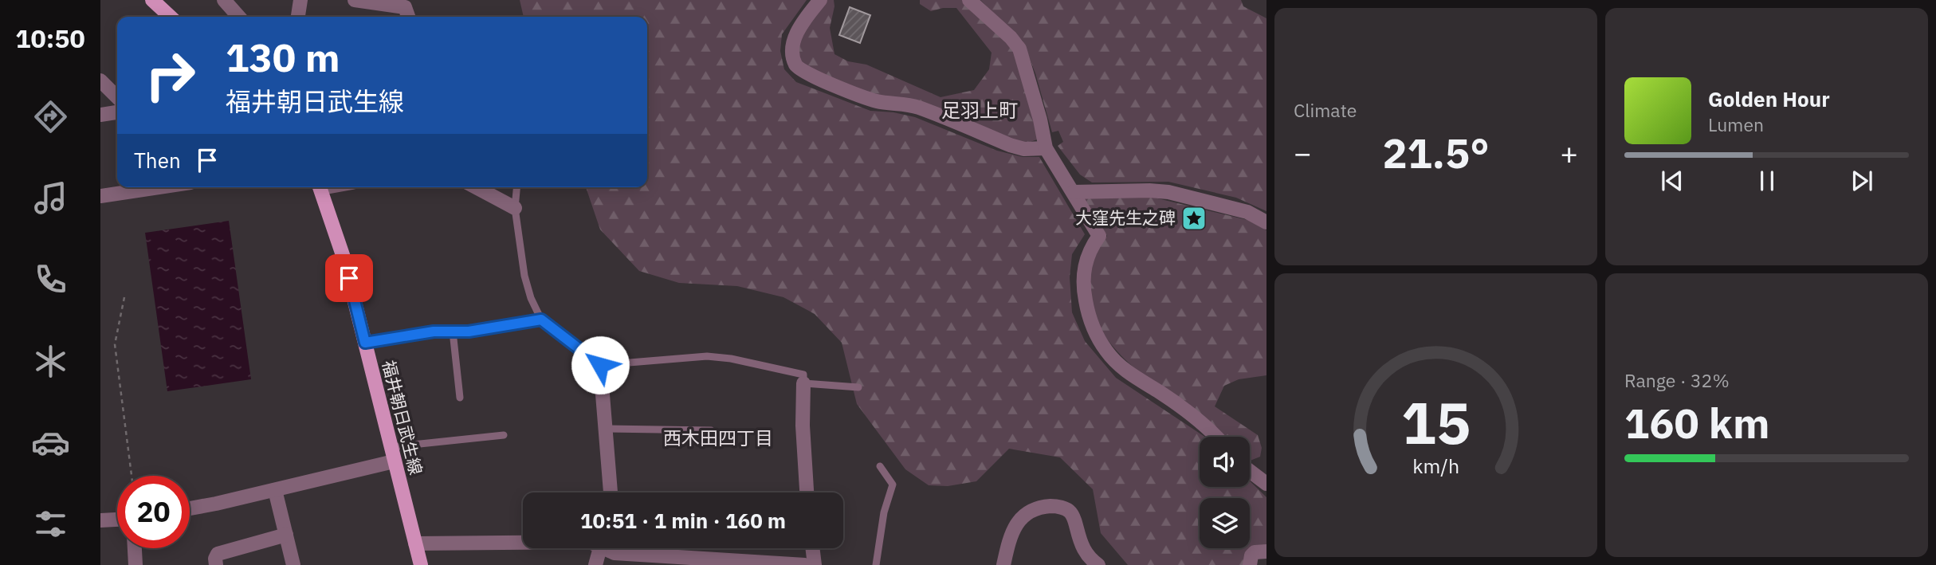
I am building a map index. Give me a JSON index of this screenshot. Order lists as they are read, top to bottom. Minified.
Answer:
{"streets":{"main road":["福井朝日武生線"]},"districts":["足羽上町","西木田四丁目"],"places":{"place":["大窪先生之碑"]},"page":{"tabs":"10:50","tile":["Climate",["Range · 32%","160 km"]],"turn":["130 m","福井朝日武生線"],"song":["Golden Hour","Lumen"],"heat":["−","21.5°","+"],"then":"Then","limit":"20","trip":"10:51 · 1 min · 160 m","gauge":["15","km/h"]}}
